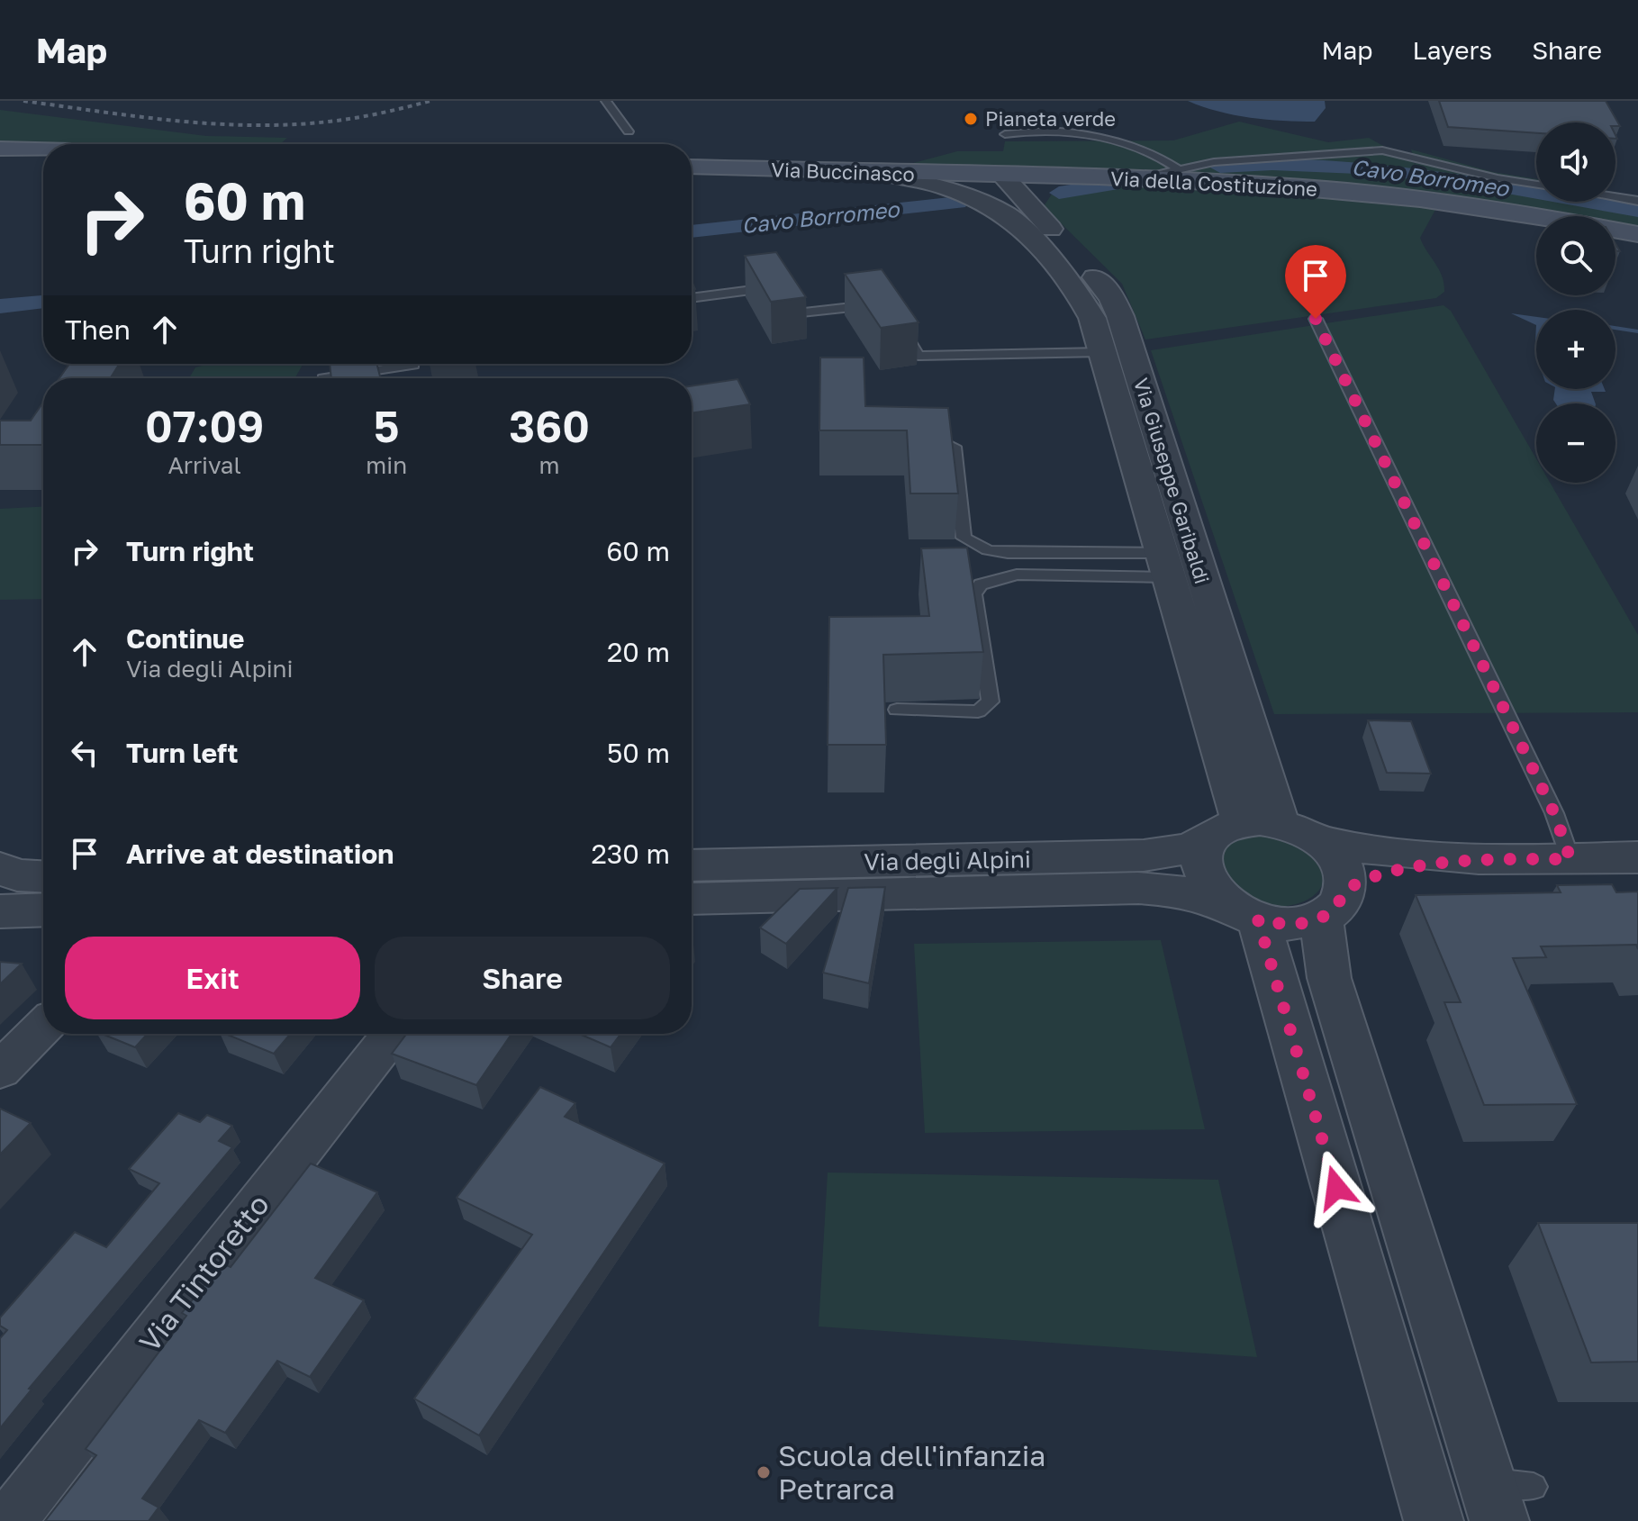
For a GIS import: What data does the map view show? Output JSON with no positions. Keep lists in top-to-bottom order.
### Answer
{
  "streets": {
    "main road": ["Via Buccinasco", "Via della Costituzione"],
    "street": ["Via Giuseppe Garibaldi", "Via degli Alpini", "Via Tintoretto"]
  },
  "crossings": [
    ["Via Buccinasco", "Via della Costituzione"],
    ["Via Buccinasco", "Via Giuseppe Garibaldi"],
    ["Via della Costituzione", "Via Giuseppe Garibaldi"],
    ["Via Giuseppe Garibaldi", "Via degli Alpini"]
  ],
  "water": ["Cavo Borromeo"],
  "places": ["Pianeta verde", "Scuola dell'infanzia Petrarca"],
  "page": {
    "header": "Map",
    "nav": ["Map", "Layers", "Share"],
    "map_buttons": ["+", "−"],
    "turn": ["60 m", "Turn right"],
    "then": "Then",
    "eta": [
      "07:09",
      "Arrival",
      "5",
      "min",
      "360",
      "m"
    ],
    "list": [
      {
        "name": "Turn right",
        "value": "60 m"
      },
      {
        "name": "Continue",
        "note": "Via degli Alpini",
        "value": "20 m"
      },
      {
        "name": "Turn left",
        "value": "50 m"
      },
      {
        "name": "Arrive at destination",
        "value": "230 m"
      }
    ],
    "buttons": ["Exit", "Share"]
  }
}
